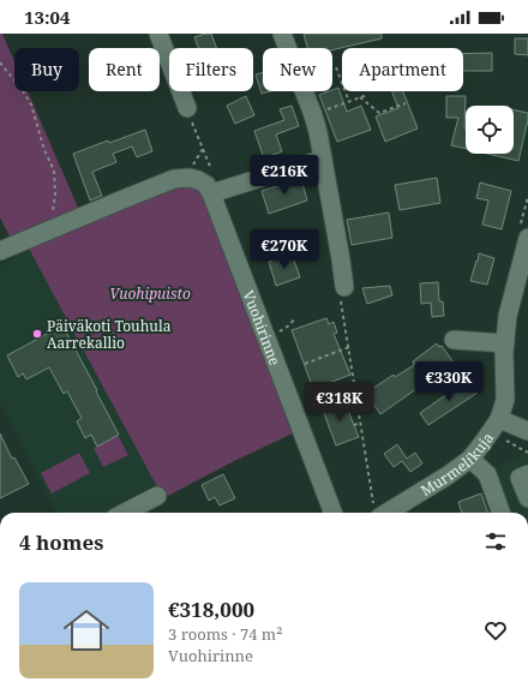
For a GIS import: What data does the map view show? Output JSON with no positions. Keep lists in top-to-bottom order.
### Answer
{
  "streets": {
    "street": ["Vuohirinne", "Murmelikuja"]
  },
  "parks": ["Vuohipuisto"],
  "places": ["Päiväkoti Touhula Aarrekallio"],
  "page": {
    "status": "13:04",
    "chip": [
      "Buy",
      "Rent",
      "Filters",
      "New",
      "Apartment"
    ],
    "price": [
      "€216K",
      "€270K",
      "€330K",
      "€318K"
    ],
    "heading": "4 homes",
    "list": [
      {
        "name": "€318,000",
        "note": "3 rooms · 74 m² · Vuohirinne"
      }
    ]
  }
}
